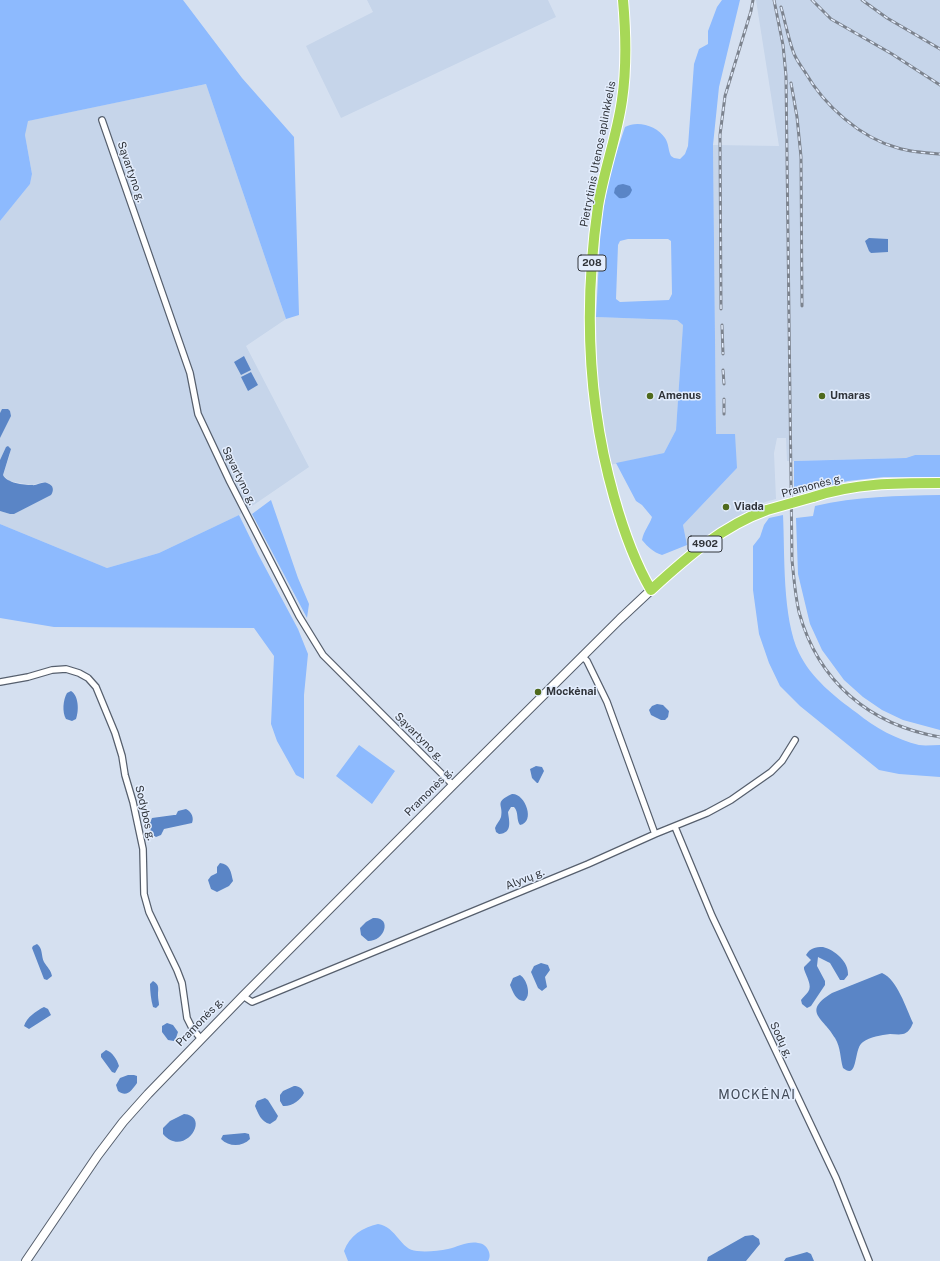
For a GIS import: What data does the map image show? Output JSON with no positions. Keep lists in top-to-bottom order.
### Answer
{
  "streets": {
    "highway": [
      "Pietrytinis Utenos aplinkkelis",
      "208",
      "Pramonės g.",
      "4902"
    ],
    "street": [
      "Sąvartyno g.",
      "Sodybos g.",
      "Alyvų g.",
      "Sodų g."
    ]
  },
  "crossings": [
    ["Pietrytinis Utenos aplinkkelis", "Pramonės g."],
    ["Sąvartyno g.", "Pramonės g."],
    ["Pramonės g.", "Sodybos g."],
    ["Pramonės g.", "Alyvų g."],
    ["Alyvų g.", "Sodų g."]
  ],
  "districts": ["MOCKĖNAI"],
  "places": [
    "Amenus",
    "Umaras",
    "Viada",
    "Mockėnai"
  ]
}
